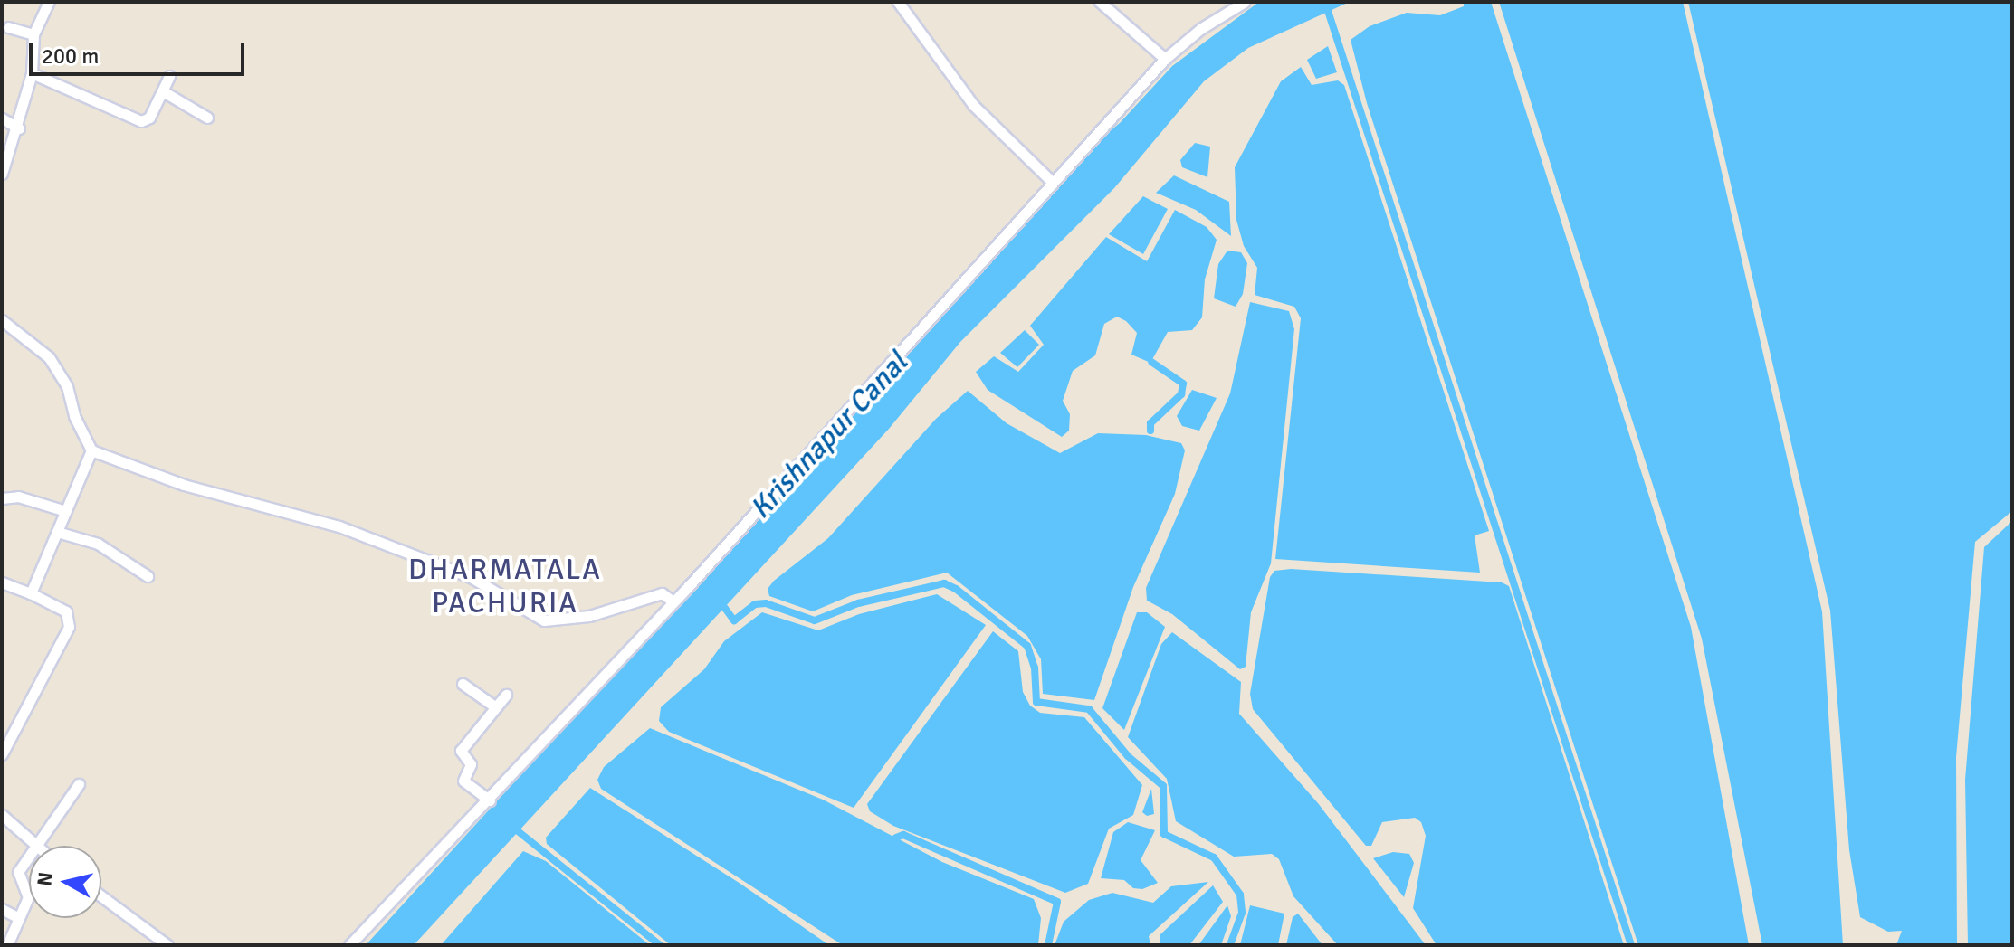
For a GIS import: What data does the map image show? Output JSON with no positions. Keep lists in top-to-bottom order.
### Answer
{
  "districts": ["DHARMATALA PACHURIA"],
  "water": ["Krishnapur Canal"],
  "scale_bar": "200 m",
  "north": "left"
}
